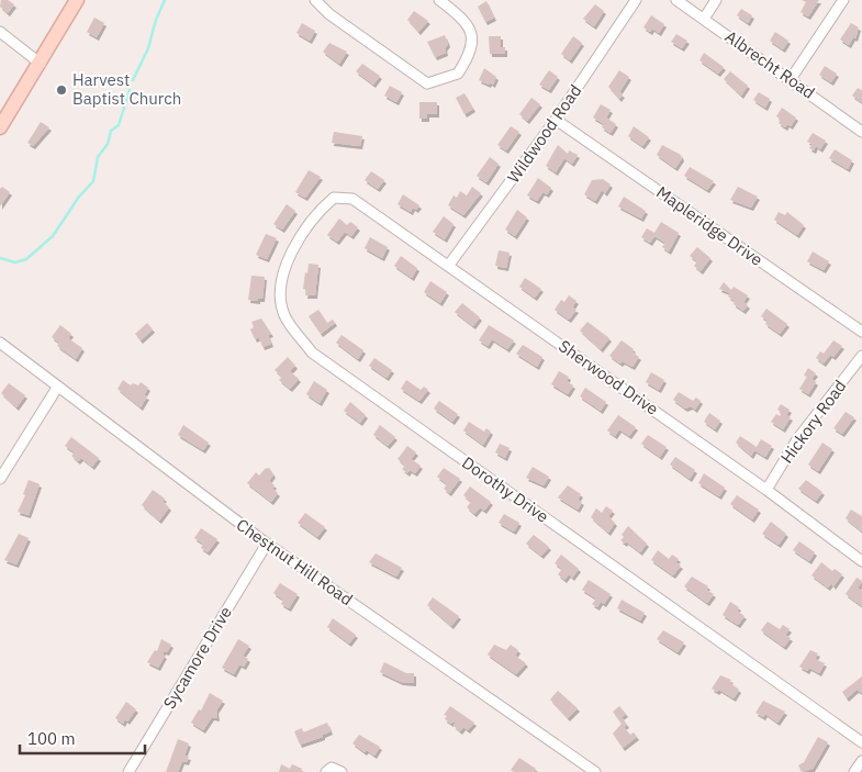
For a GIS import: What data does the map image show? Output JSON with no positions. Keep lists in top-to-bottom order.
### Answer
{
  "streets": {
    "street": [
      "Albrecht Road",
      "Wildwood Road",
      "Mapleridge Drive",
      "Sherwood Drive",
      "Hickory Road",
      "Dorothy Drive",
      "Chestnut Hill Road",
      "Sycamore Drive"
    ]
  },
  "crossings": [
    ["Wildwood Road", "Mapleridge Drive"],
    ["Wildwood Road", "Sherwood Drive"],
    ["Sherwood Drive", "Hickory Road"],
    ["Sherwood Drive", "Dorothy Drive"],
    ["Chestnut Hill Road", "Sycamore Drive"]
  ],
  "places": ["Harvest Baptist Church"],
  "scale_bar": "100 m"
}
